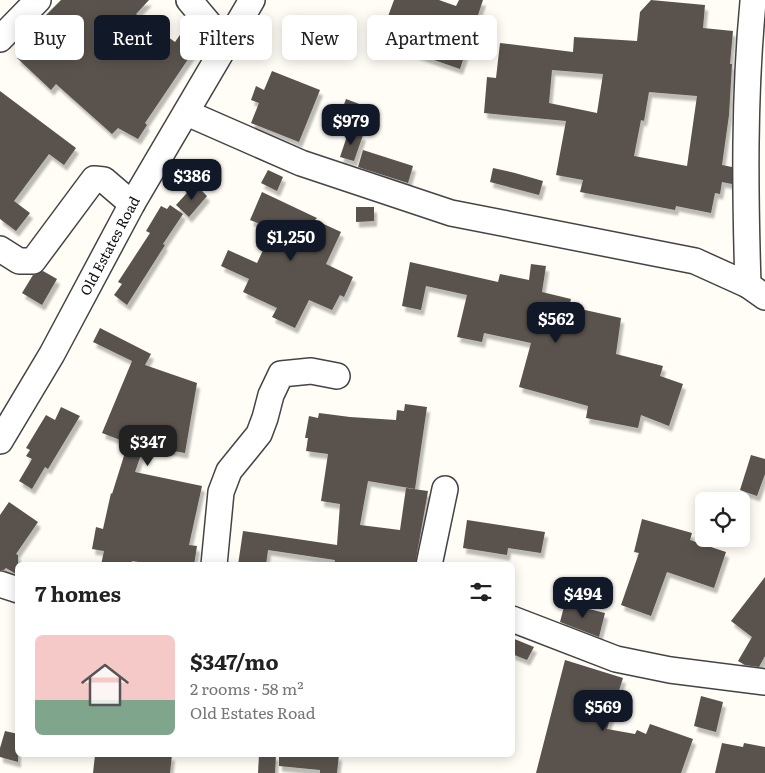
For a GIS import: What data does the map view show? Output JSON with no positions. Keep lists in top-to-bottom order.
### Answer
{
  "streets": {
    "street": ["Old Estates Road"]
  },
  "page": {
    "chip": [
      "Buy",
      "Rent",
      "Filters",
      "New",
      "Apartment"
    ],
    "price": [
      "$979",
      "$386",
      "$1,250",
      "$562",
      "$347",
      "$494",
      "$569"
    ],
    "heading": "7 homes",
    "list": [
      {
        "name": "$347/mo",
        "note": "2 rooms · 58 m² · Old Estates Road"
      }
    ]
  }
}
